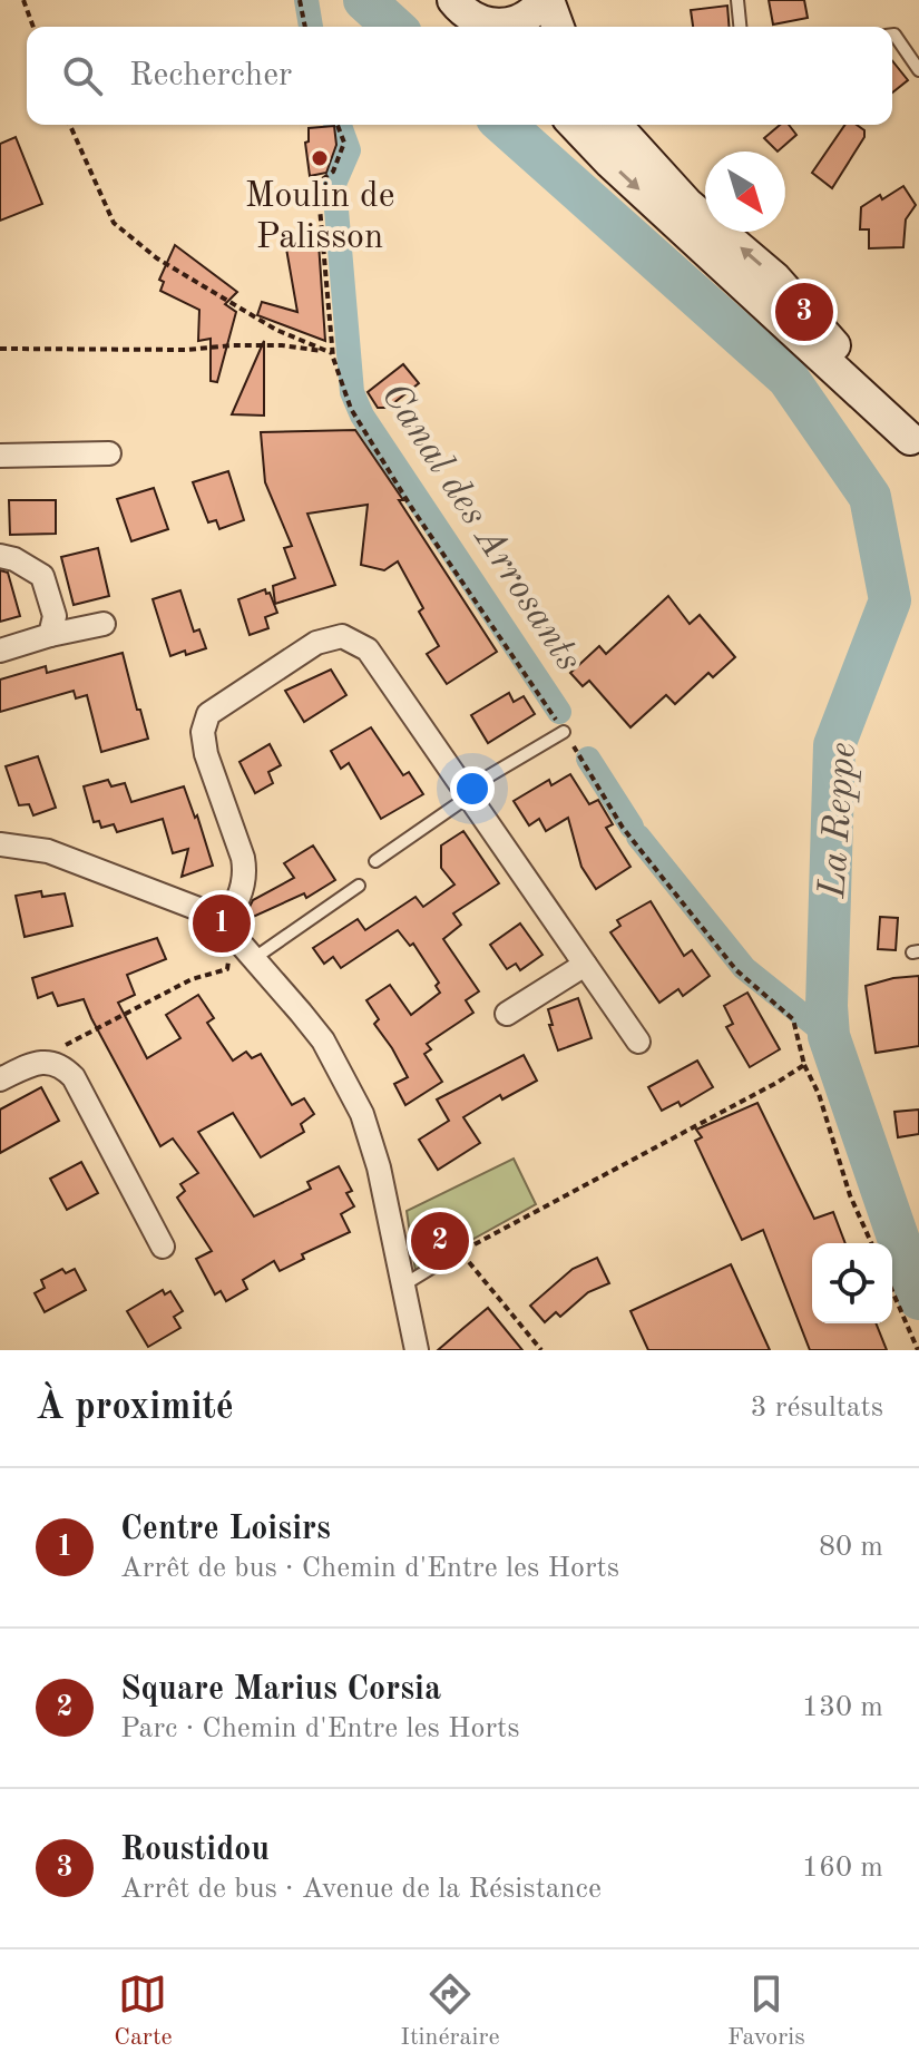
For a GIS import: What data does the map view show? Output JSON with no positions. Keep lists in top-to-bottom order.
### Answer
{
  "water": ["Canal des Arrosants", "La Reppe"],
  "places": ["Moulin de Palisson"],
  "north": "bottom right",
  "page": {
    "search": "Rechercher",
    "pins": ["3", "1", "2"],
    "heading": ["À proximité", "3 résultats"],
    "list": [
      {
        "mark": "1",
        "name": "Centre Loisirs",
        "note": "Arrêt de bus · Chemin d'Entre les Horts",
        "value": "80 m"
      },
      {
        "mark": "2",
        "name": "Square Marius Corsia",
        "note": "Parc · Chemin d'Entre les Horts",
        "value": "130 m"
      },
      {
        "mark": "3",
        "name": "Roustidou",
        "note": "Arrêt de bus · Avenue de la Résistance",
        "value": "160 m"
      }
    ],
    "nav": ["Carte", "Itinéraire", "Favoris"]
  }
}
